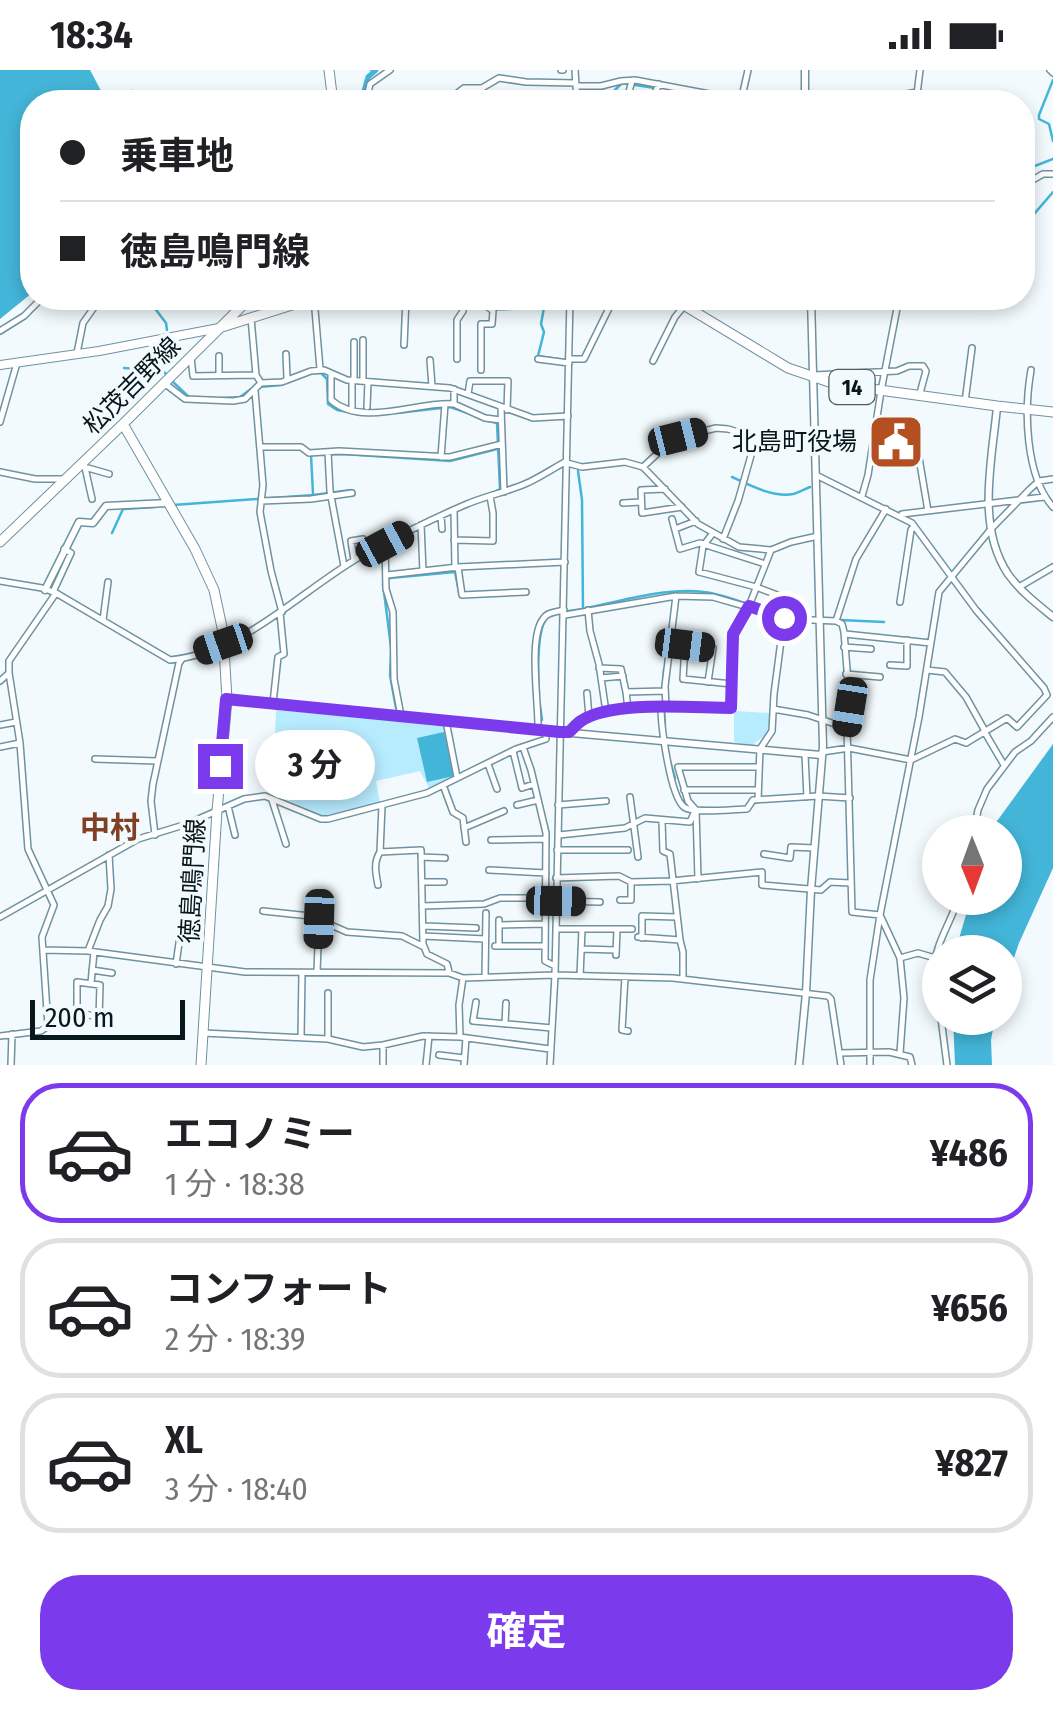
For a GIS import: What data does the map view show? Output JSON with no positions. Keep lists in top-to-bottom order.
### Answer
{
  "streets": {
    "main road": ["松茂吉野線", "14", "徳島鳴門線"]
  },
  "crossings": [
    ["松茂吉野線", "徳島鳴門線"]
  ],
  "districts": ["中村"],
  "places": {
    "public building": ["北島町役場"]
  },
  "scale_bar": "200 m",
  "north": "bottom",
  "page": {
    "status": "18:34",
    "banner": ["乗車地", "徳島鳴門線"],
    "bubble": "3 分",
    "scale": "200 m",
    "list": [
      {
        "name": "エコノミー",
        "note": "1 分 · 18:38",
        "value": "¥486"
      },
      {
        "name": "コンフォート",
        "note": "2 分 · 18:39",
        "value": "¥656"
      },
      {
        "name": "XL",
        "note": "3 分 · 18:40",
        "value": "¥827"
      }
    ],
    "buttons": "確定"
  }
}
